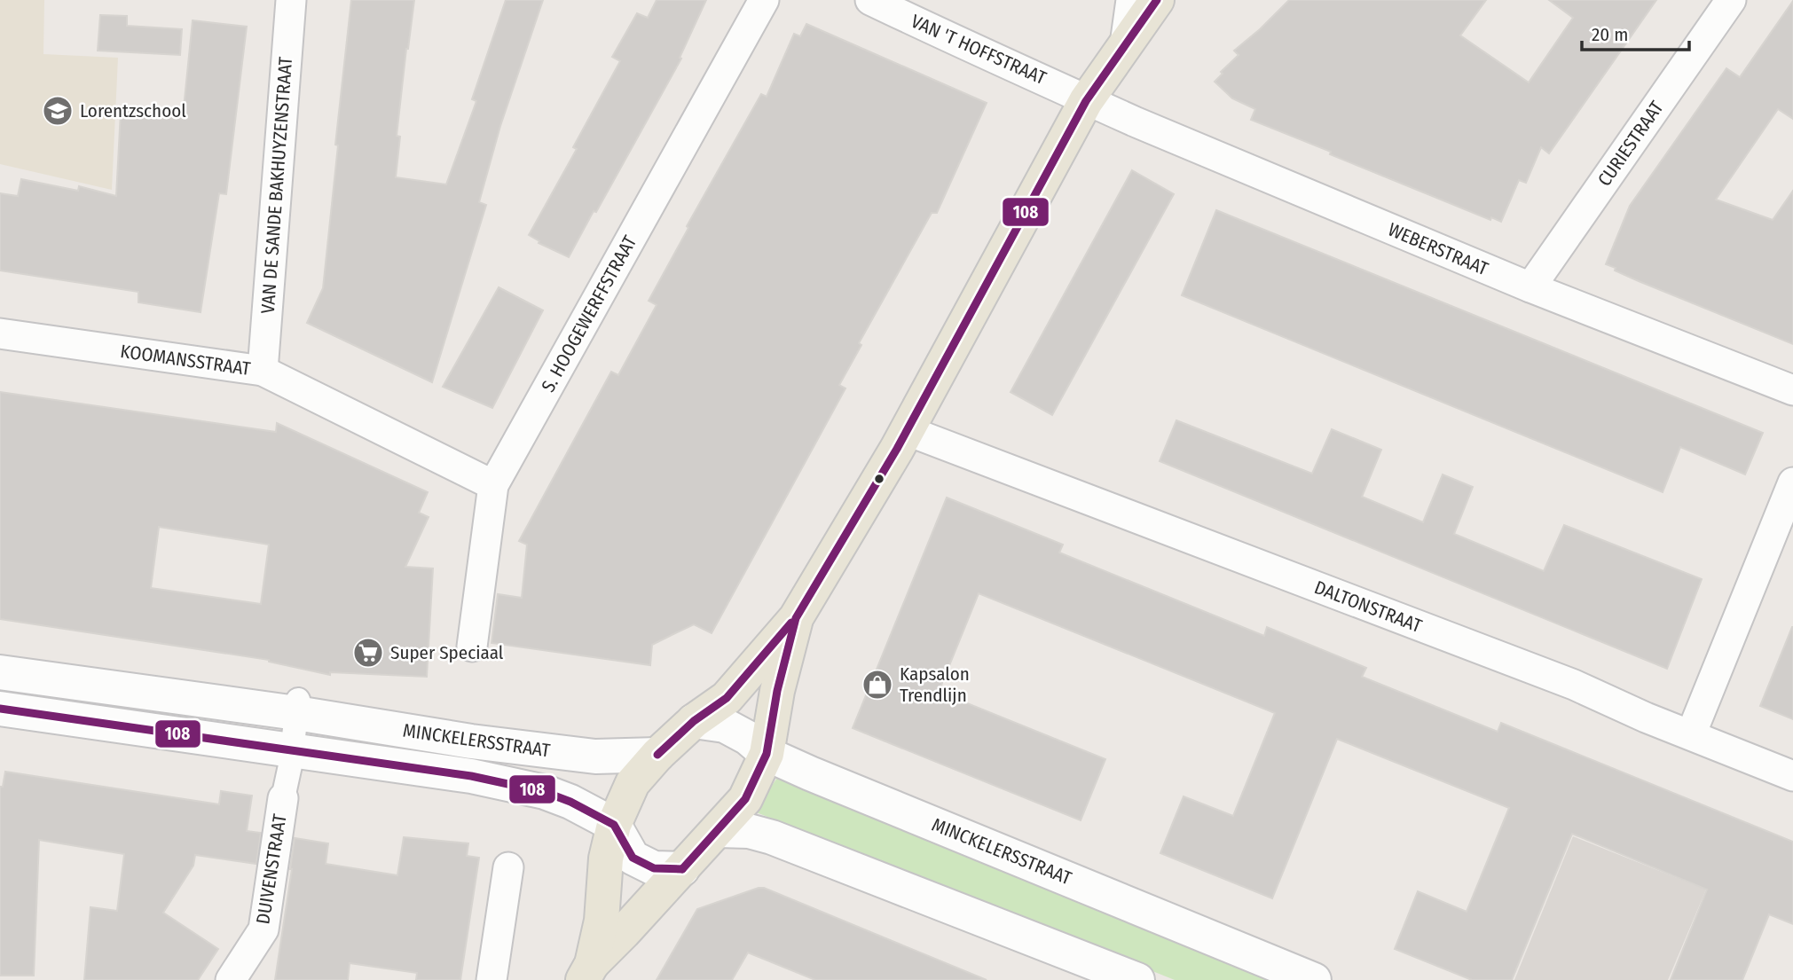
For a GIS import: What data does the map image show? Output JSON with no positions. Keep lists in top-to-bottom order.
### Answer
{
  "streets": {
    "main road": ["MINCKELERSSTRAAT"],
    "street": [
      "VAN 'T HOFFSTRAAT",
      "CURIESTRAAT",
      "VAN DE SANDE BAKHUYZENSTRAAT",
      "WEBERSTRAAT",
      "S. HOOGEWERFFSTRAAT",
      "KOOMANSSTRAAT",
      "DALTONSTRAAT",
      "DUIVENSTRAAT"
    ]
  },
  "crossings": [
    ["VAN 'T HOFFSTRAAT", "WEBERSTRAAT"],
    ["CURIESTRAAT", "WEBERSTRAAT"],
    ["VAN DE SANDE BAKHUYZENSTRAAT", "KOOMANSSTRAAT"],
    ["S. HOOGEWERFFSTRAAT", "KOOMANSSTRAAT"],
    ["MINCKELERSSTRAAT", "DUIVENSTRAAT"]
  ],
  "places": {
    "school or university": ["Lorentzschool"],
    "supermarket": ["Super Speciaal"],
    "shop": ["Kapsalon Trendlijn"]
  },
  "lines": ["transit line 108"],
  "scale_bar": "20 m"
}
